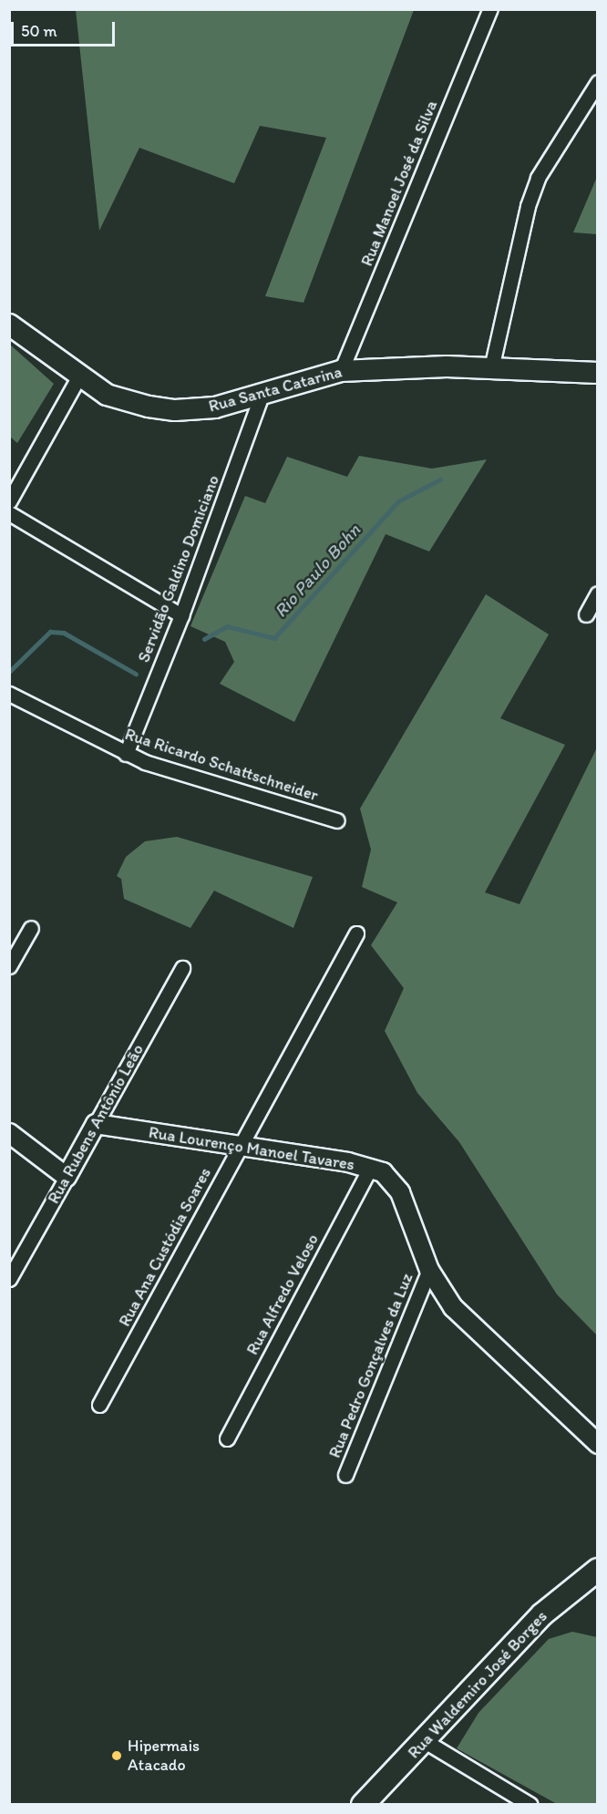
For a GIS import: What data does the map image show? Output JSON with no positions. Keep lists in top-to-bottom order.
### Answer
{
  "streets": {
    "main road": ["Rua Santa Catarina", "Rua Waldemiro José Borges"],
    "street": [
      "Rua Manoel José da Silva",
      "Servidão Galdino Domiciano",
      "Rua Ricardo Schattschneider",
      "Rua Rubens Antônio Leão",
      "Rua Lourenço Manoel Tavares",
      "Rua Ana Custódia Soares",
      "Rua Alfredo Veloso",
      "Rua Pedro Gonçalves da Luz"
    ]
  },
  "crossings": [
    ["Rua Manoel José da Silva", "Rua Santa Catarina"],
    ["Rua Santa Catarina", "Servidão Galdino Domiciano"],
    ["Servidão Galdino Domiciano", "Rua Ricardo Schattschneider"],
    ["Rua Rubens Antônio Leão", "Rua Lourenço Manoel Tavares"],
    ["Rua Lourenço Manoel Tavares", "Rua Ana Custódia Soares"],
    ["Rua Lourenço Manoel Tavares", "Rua Alfredo Veloso"],
    ["Rua Lourenço Manoel Tavares", "Rua Pedro Gonçalves da Luz"]
  ],
  "water": ["Rio Paulo Bohn"],
  "places": ["Hipermais Atacado"],
  "scale_bar": "50 m"
}
